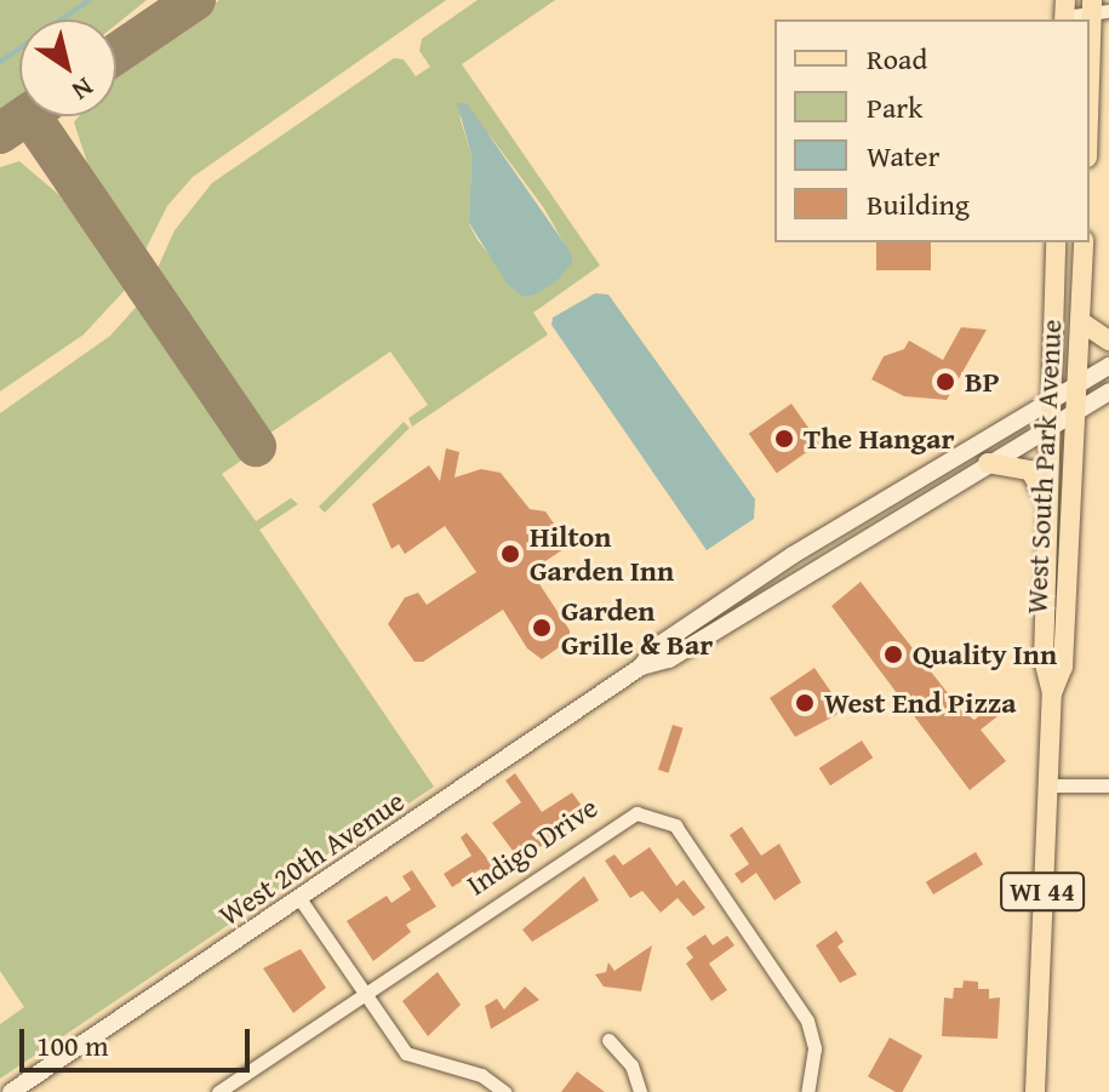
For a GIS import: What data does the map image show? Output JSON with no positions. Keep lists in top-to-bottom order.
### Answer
{
  "streets": {
    "main road": ["West South Park Avenue", "West 20th Avenue", "WI 44"],
    "street": ["Indigo Drive"]
  },
  "crossings": [
    ["West South Park Avenue", "West 20th Avenue"]
  ],
  "places": [
    "BP",
    "The Hangar",
    "Hilton Garden Inn",
    "Garden Grille & Bar",
    "Quality Inn",
    "West End Pizza"
  ],
  "legend": [
    "Road",
    "Park",
    "Water",
    "Building"
  ],
  "scale_bar": "100 m",
  "north": "bottom right"
}
